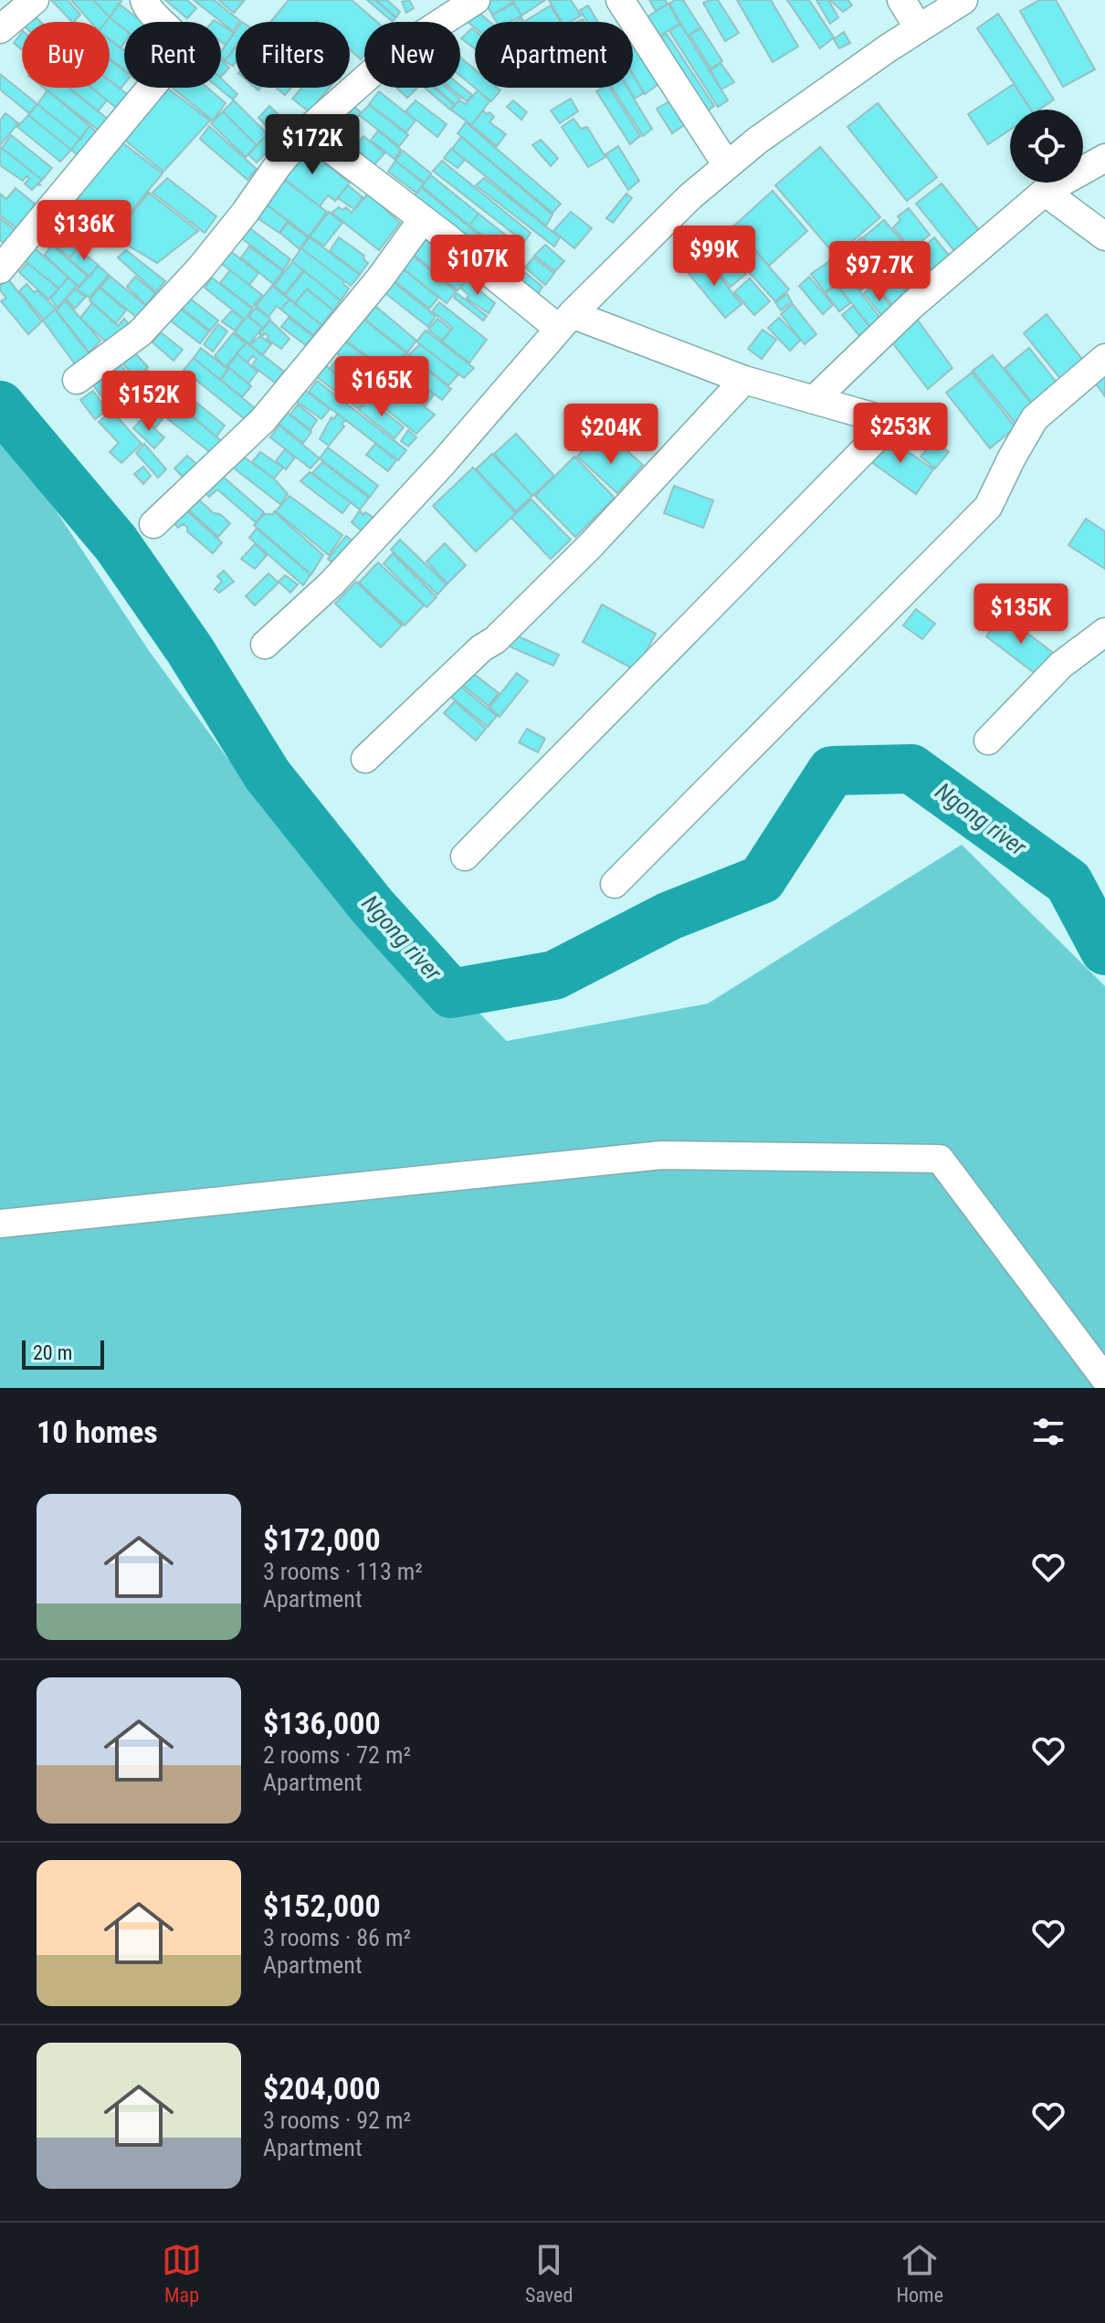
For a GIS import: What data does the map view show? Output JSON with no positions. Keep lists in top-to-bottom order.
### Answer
{
  "water": ["Ngong river"],
  "scale_bar": "20 m",
  "page": {
    "chip": [
      "Buy",
      "Rent",
      "Filters",
      "New",
      "Apartment"
    ],
    "price": [
      "$172K",
      "$136K",
      "$99K",
      "$107K",
      "$97.7K",
      "$165K",
      "$152K",
      "$253K",
      "$204K",
      "$135K"
    ],
    "scale": "20 m",
    "heading": "10 homes",
    "list": [
      {
        "name": "$172,000",
        "note": "3 rooms · 113 m² · Apartment"
      },
      {
        "name": "$136,000",
        "note": "2 rooms · 72 m² · Apartment"
      },
      {
        "name": "$152,000",
        "note": "3 rooms · 86 m² · Apartment"
      },
      {
        "name": "$204,000",
        "note": "3 rooms · 92 m² · Apartment"
      }
    ],
    "tabs": ["Map", "Saved", "Home"]
  }
}
